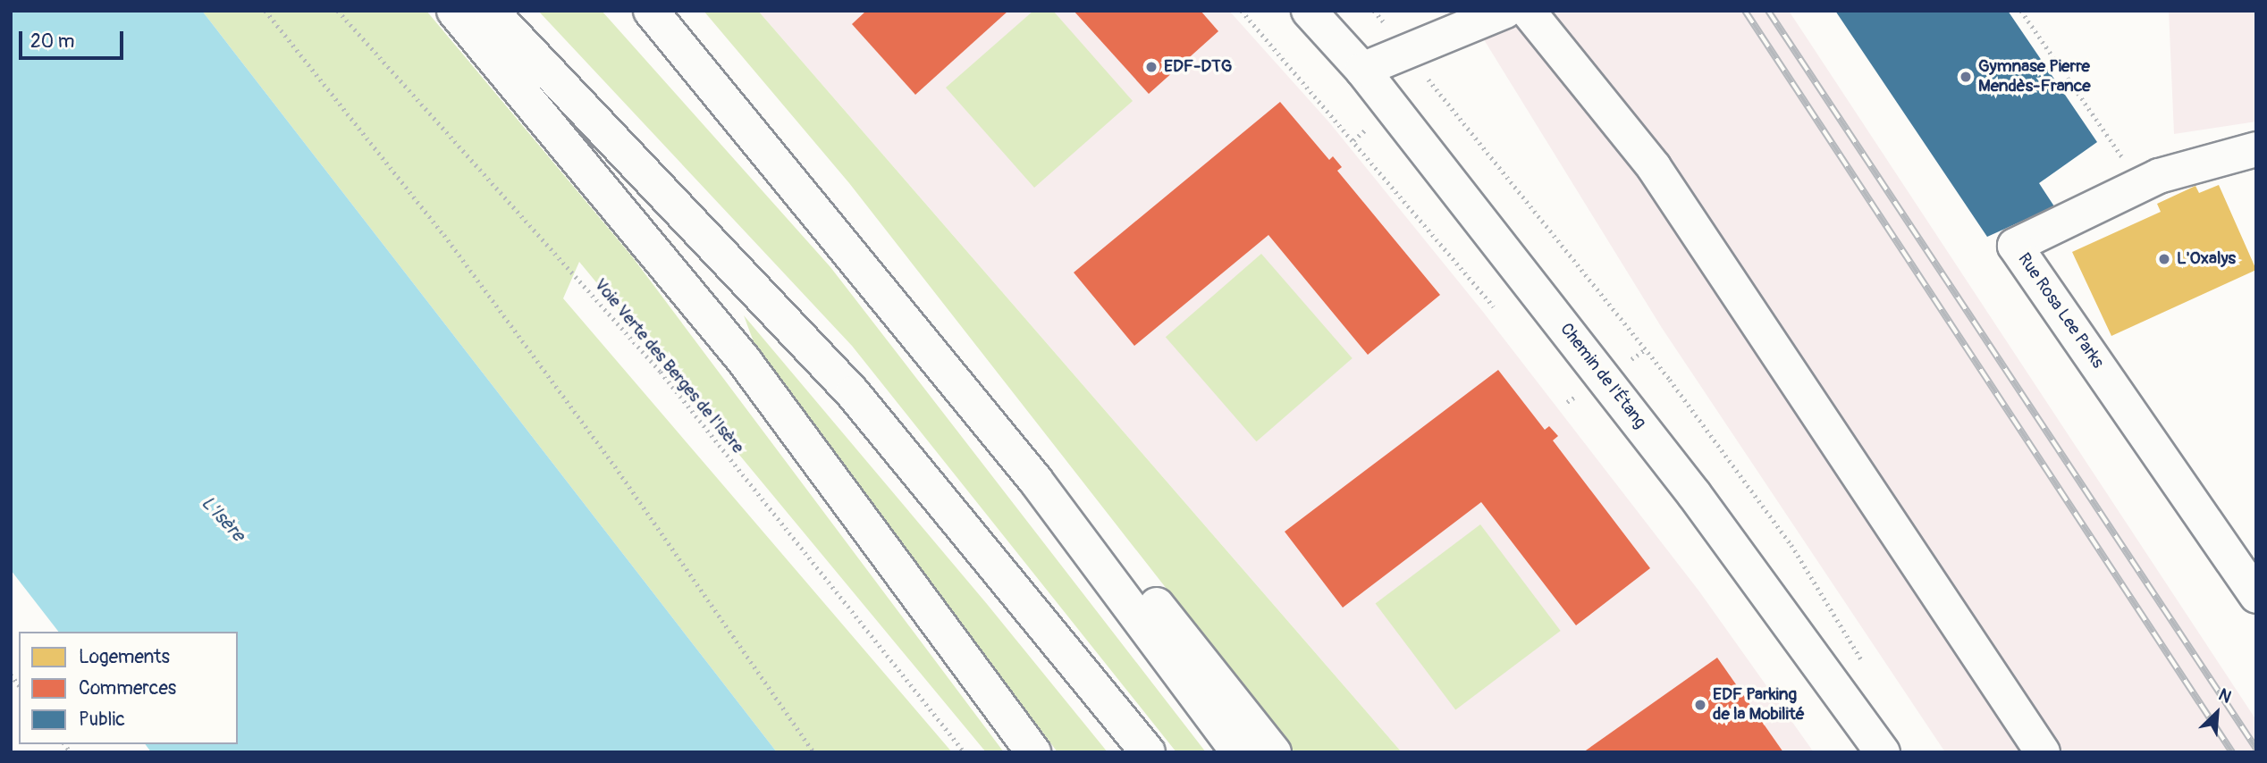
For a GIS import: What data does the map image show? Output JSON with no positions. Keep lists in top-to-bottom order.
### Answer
{
  "streets": {
    "main road": ["Rue Rosa Lee Parks", "Chemin de l'Étang"],
    "path": ["Voie Verte des Berges de l'Isère"]
  },
  "water": ["L'Isère"],
  "places": [
    "EDF-DTG",
    "Gymnase Pierre Mendès-France",
    "L'Oxalys",
    "EDF Parking de la Mobilité"
  ],
  "legend": ["Logements", "Commerces", "Public"],
  "scale_bar": "20 m",
  "north": "top right"
}
